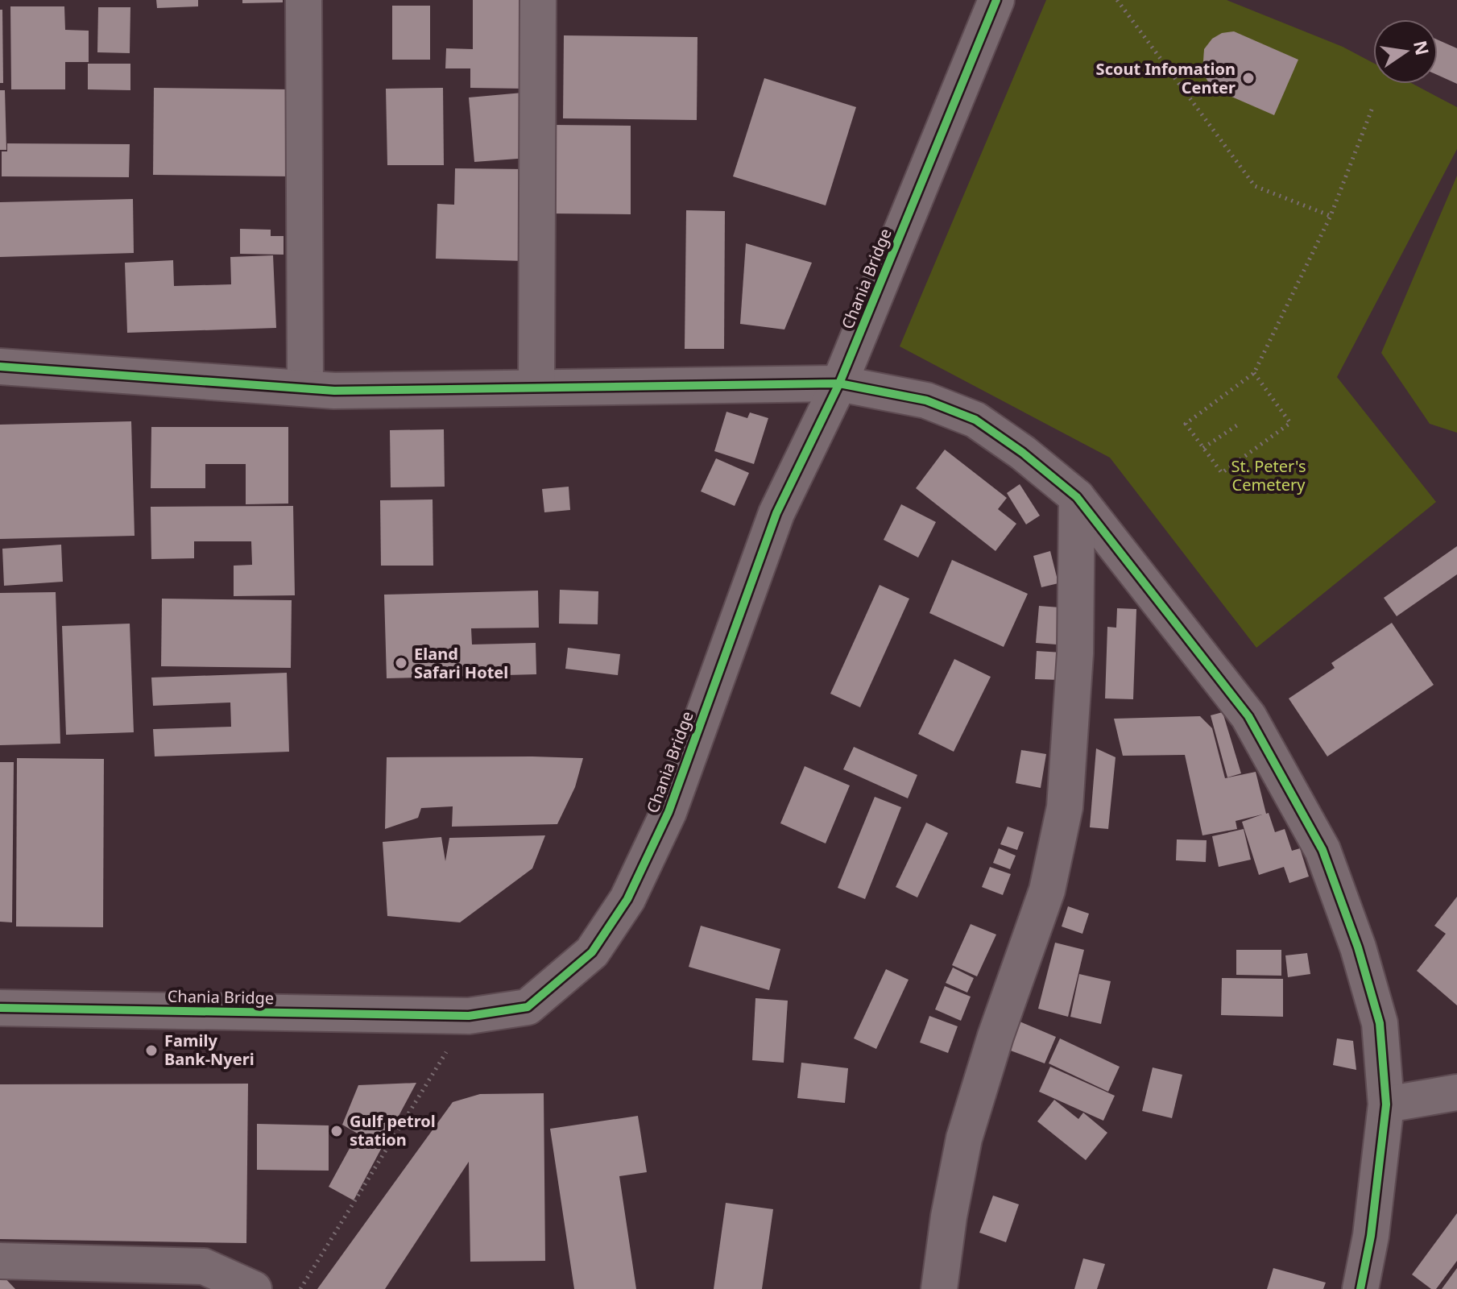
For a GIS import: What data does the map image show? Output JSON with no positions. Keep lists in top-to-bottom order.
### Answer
{
  "streets": {
    "street": ["Chania Bridge"]
  },
  "parks": ["St. Peter's Cemetery"],
  "places": [
    "Scout Infomation Center",
    "Eland Safari Hotel",
    "Family Bank-Nyeri",
    "Gulf petrol station"
  ],
  "north": "right"
}
